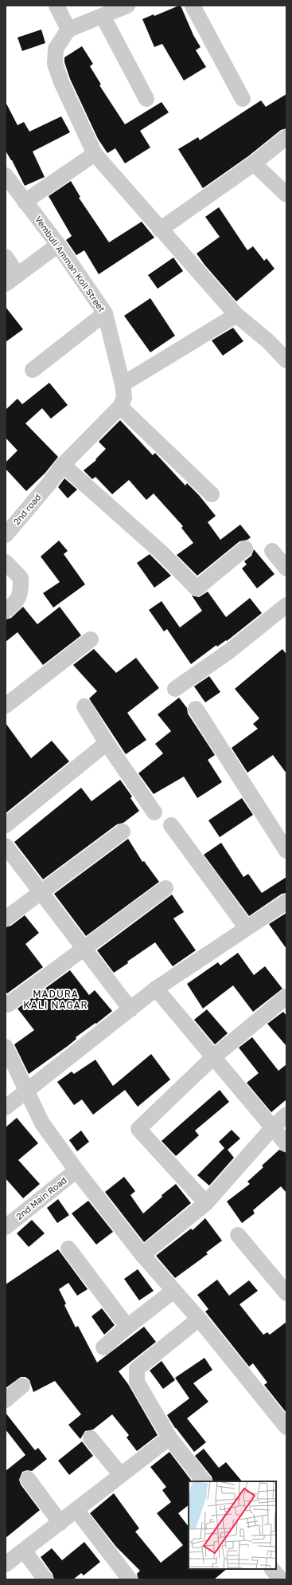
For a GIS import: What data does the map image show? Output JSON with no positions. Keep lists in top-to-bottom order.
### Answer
{
  "streets": {
    "street": ["Vembuli Amman Koil Street", "2nd road", "2nd Main Road"]
  },
  "crossings": [
    ["Vembuli Amman Koil Street", "2nd road"]
  ],
  "districts": ["MADURA KALI NAGAR"]
}
